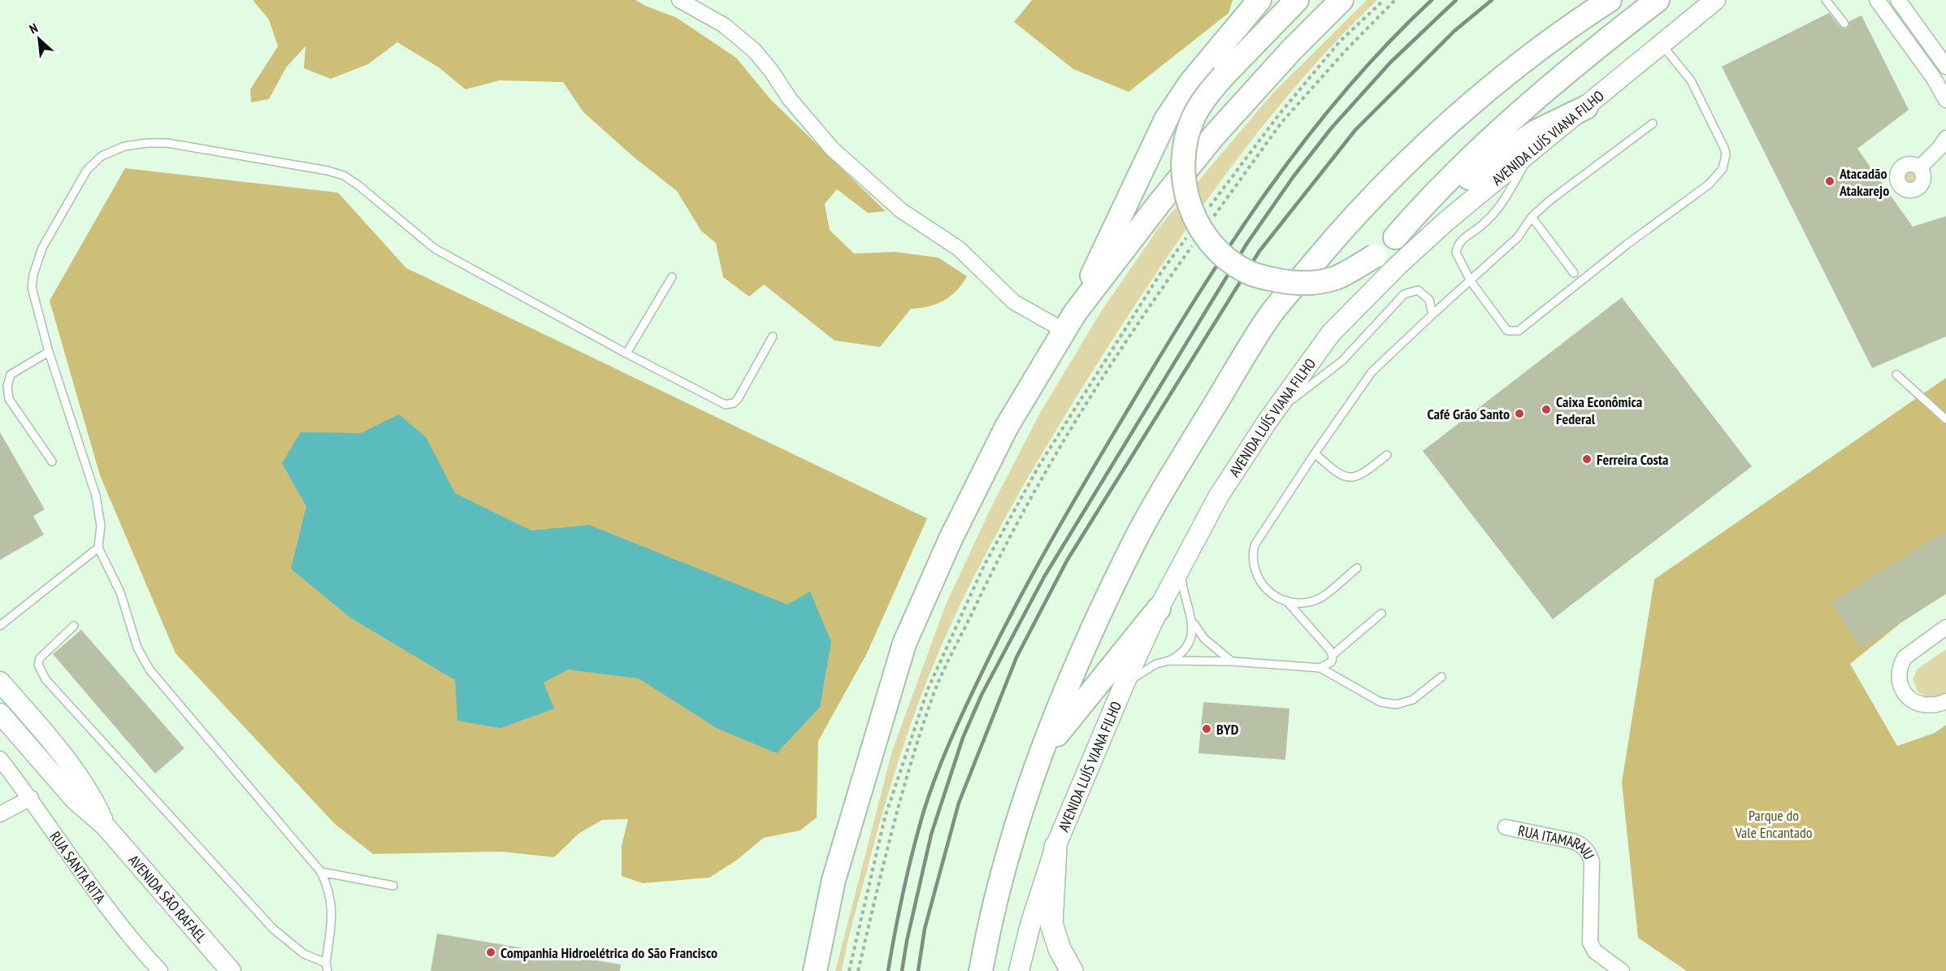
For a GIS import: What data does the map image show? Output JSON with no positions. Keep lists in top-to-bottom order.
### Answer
{
  "streets": {
    "main road": ["AVENIDA LUÍS VIANA FILHO", "AVENIDA SÃO RAFAEL"],
    "street": ["RUA ITAMARAJU", "RUA SANTA RITA"]
  },
  "parks": ["Parque do Vale Encantado"],
  "places": [
    "Atacadão Atakarejo",
    "Caixa Econômica Federal",
    "Café Grão Santo",
    "Ferreira Costa",
    "BYD",
    "Companhia Hidroelétrica do São Francisco"
  ],
  "north": "top left"
}
